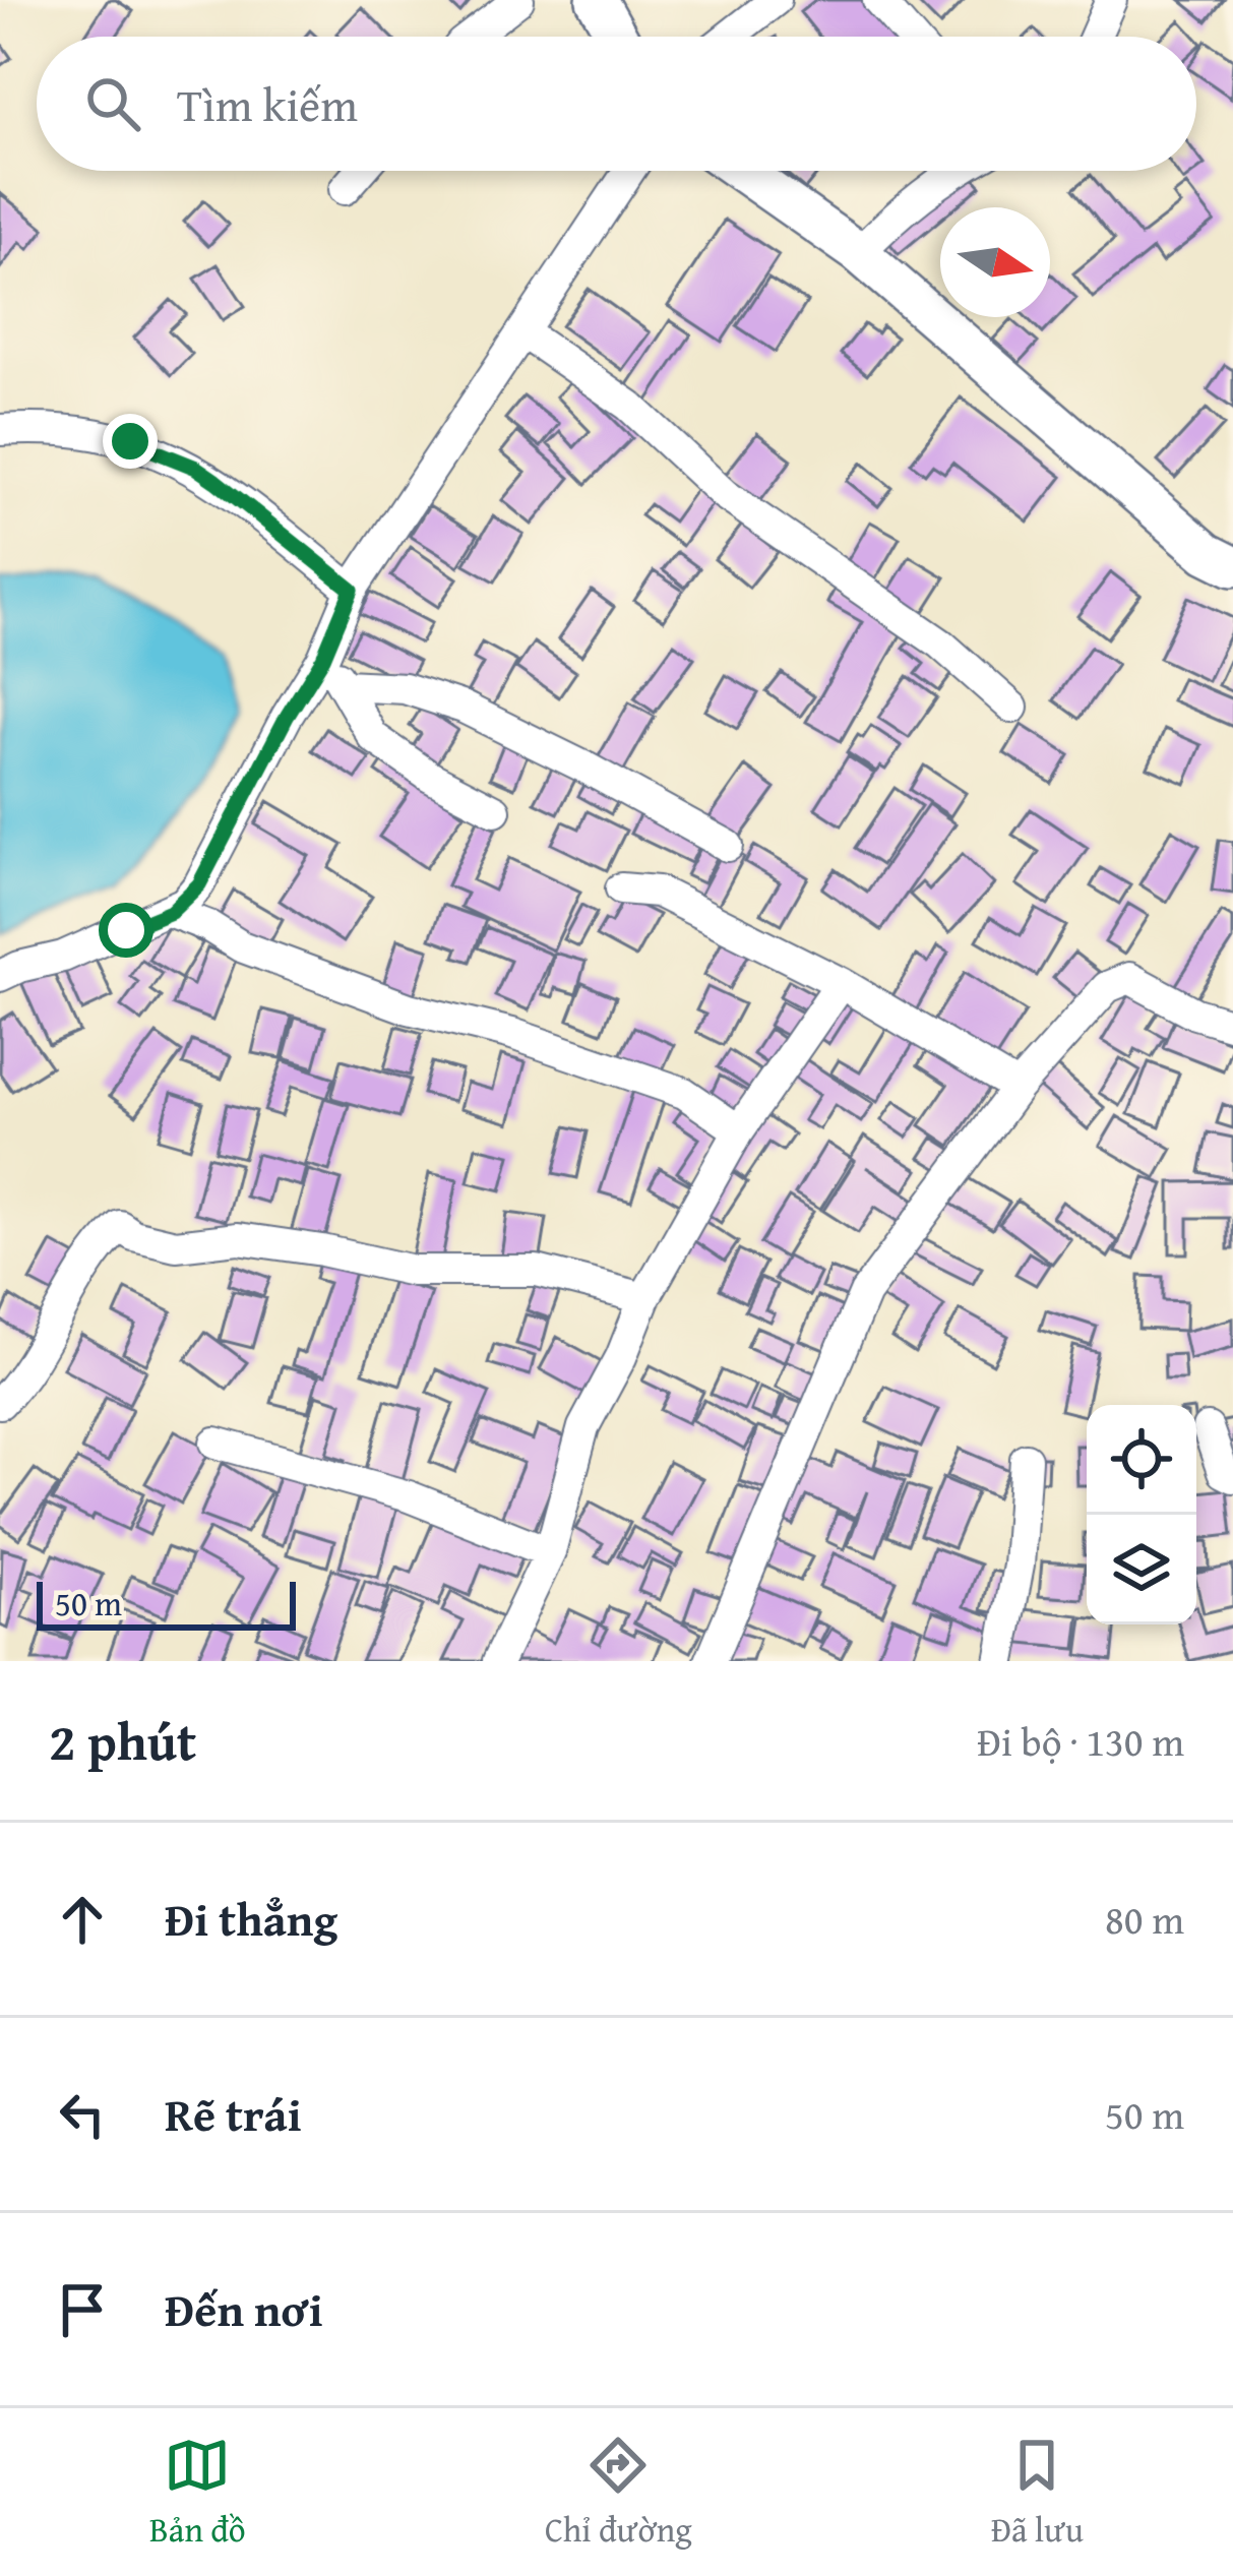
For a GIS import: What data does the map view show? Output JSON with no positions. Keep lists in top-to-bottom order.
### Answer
{
  "scale_bar": "50 m",
  "north": "right",
  "page": {
    "search": "Tìm kiếm",
    "scale": "50 m",
    "heading": ["2 phút", "Đi bộ · 130 m"],
    "list": [
      ["Đi thẳng", "80 m"],
      ["Rẽ trái", "50 m"],
      "Đến nơi"
    ],
    "nav": ["Bản đồ", "Chỉ đường", "Đã lưu"]
  }
}
